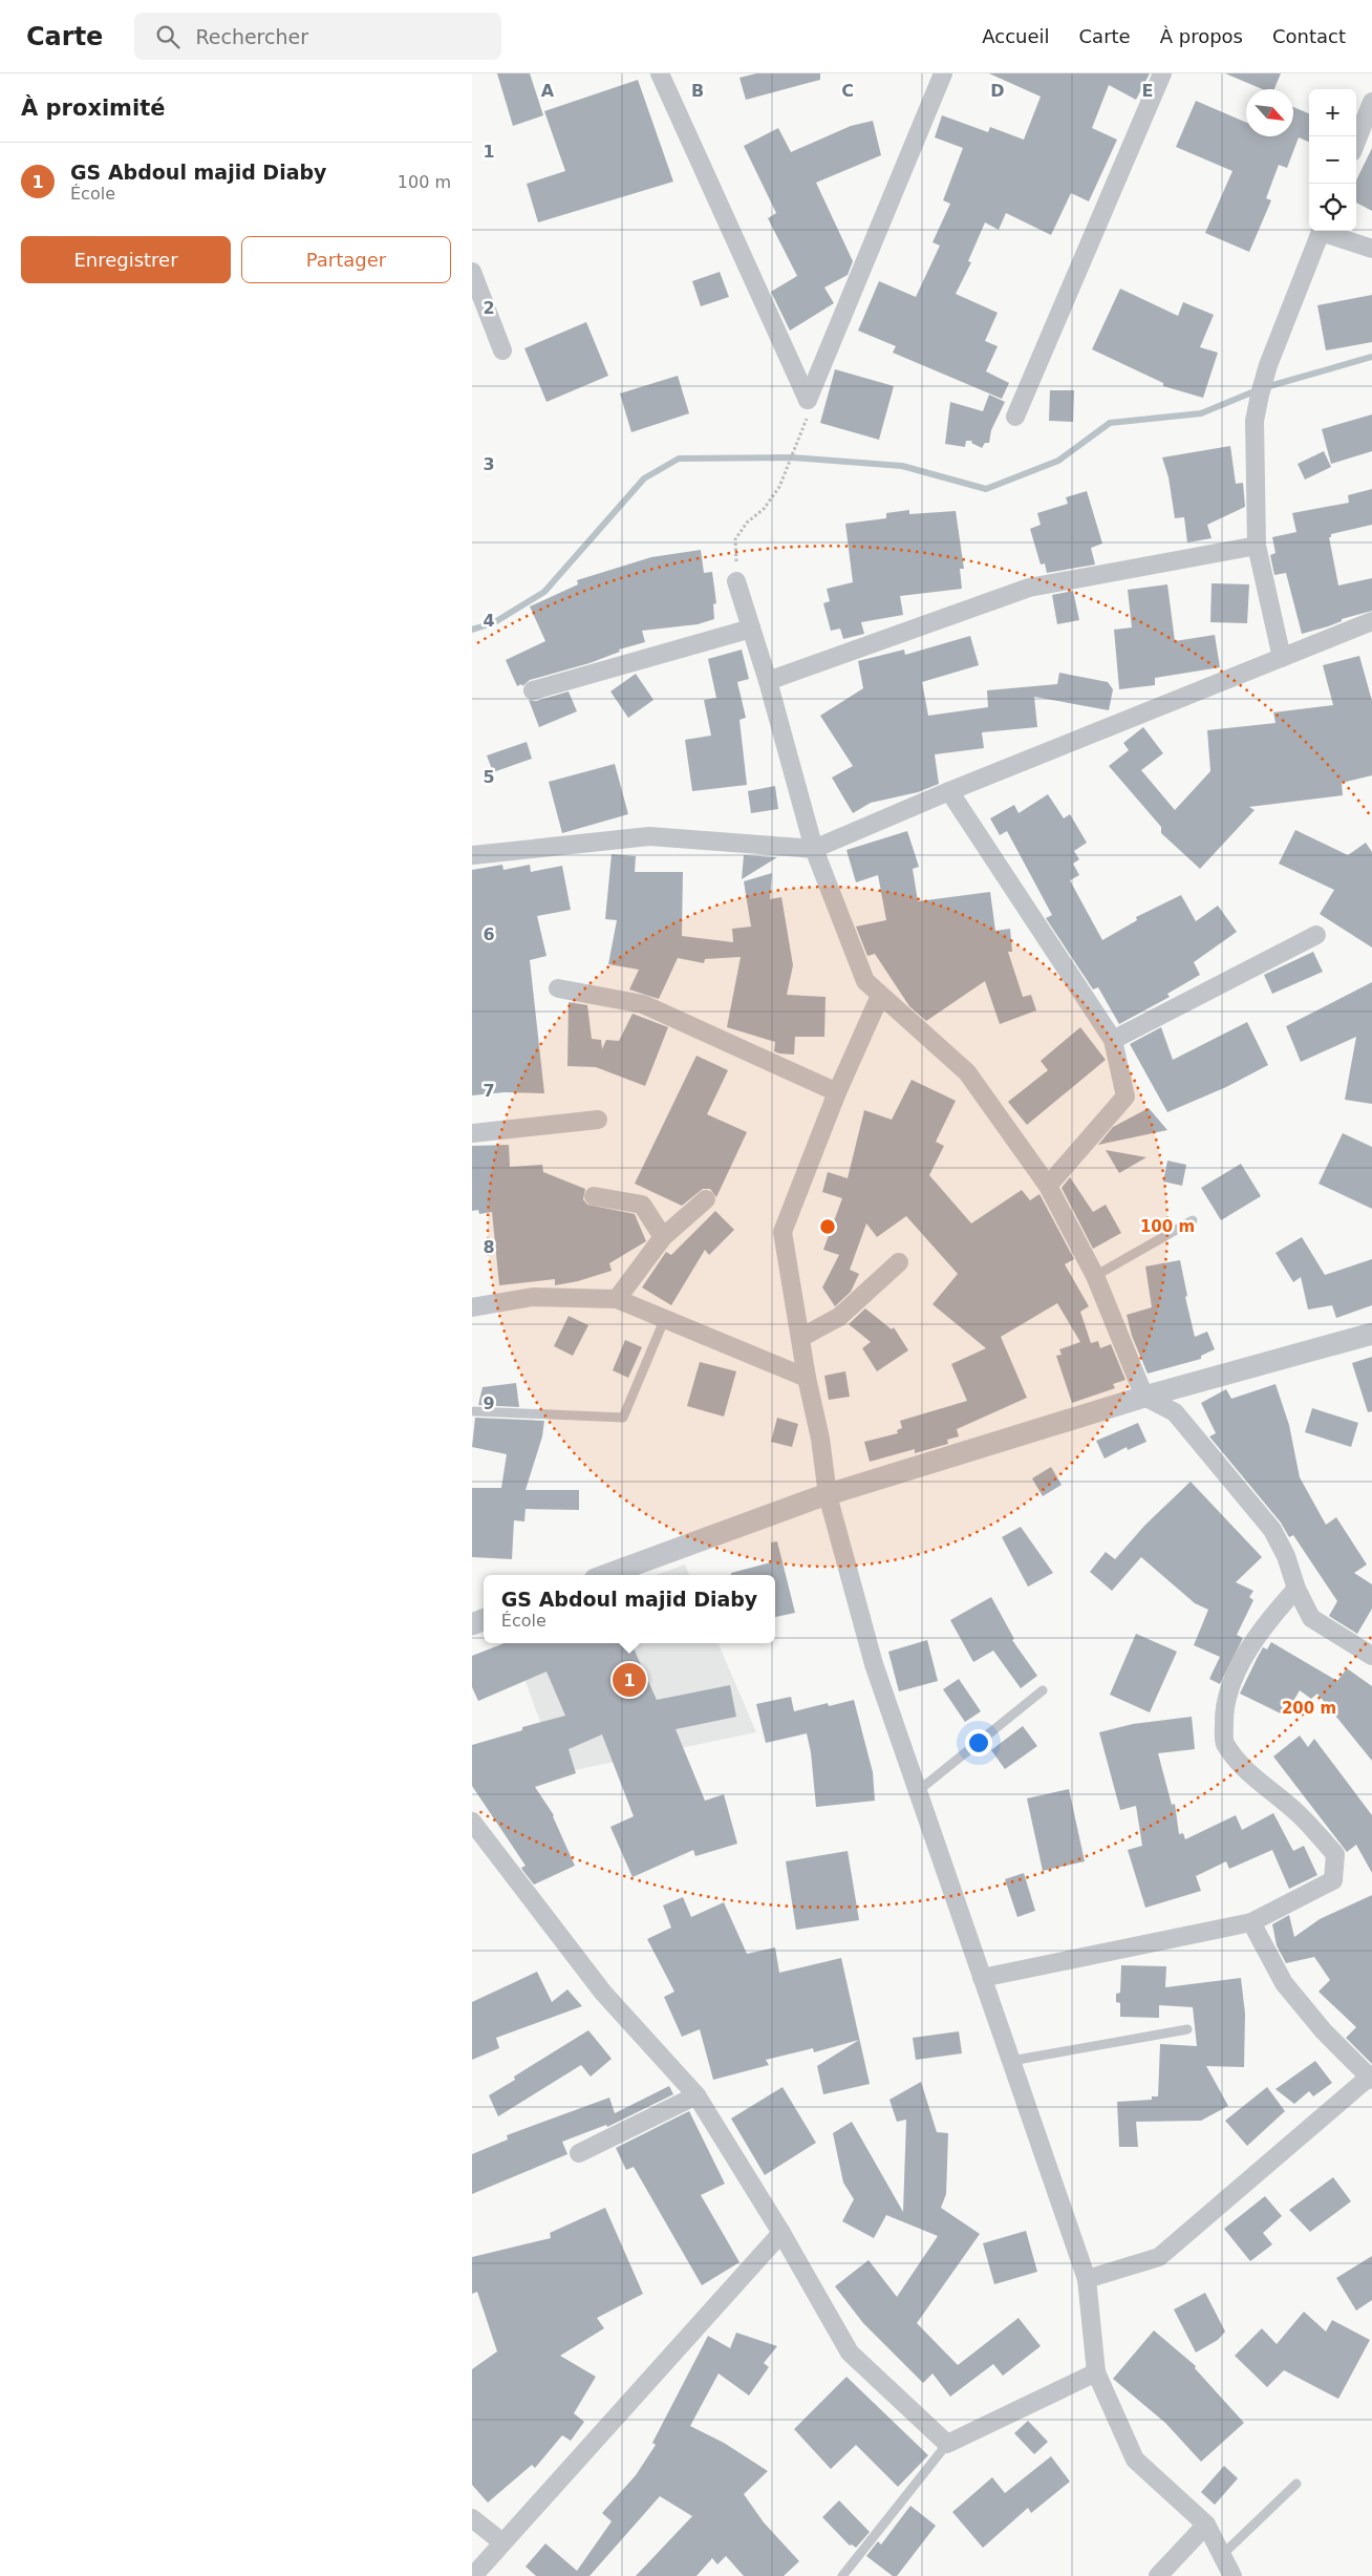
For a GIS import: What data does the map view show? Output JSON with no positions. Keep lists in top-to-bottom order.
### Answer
{
  "north": "bottom right",
  "page": {
    "header": "Carte",
    "search": "Rechercher",
    "nav": [
      "Accueil",
      "Carte",
      "À propos",
      "Contact"
    ],
    "heading": "À proximité",
    "map_buttons": ["+", "−"],
    "list": [
      {
        "mark": "1",
        "name": "GS Abdoul majid Diaby",
        "note": "École",
        "value": "100 m"
      }
    ],
    "buttons": ["Enregistrer", "Partager"],
    "popup": ["GS Abdoul majid Diaby", "École"],
    "pins": "1"
  },
  "grid": {
    "columns": [
      "A",
      "B",
      "C",
      "D",
      "E"
    ],
    "rows": [
      "1",
      "2",
      "3",
      "4",
      "5",
      "6",
      "7",
      "8",
      "9"
    ]
  },
  "rings": ["100 m", "200 m"]
}
